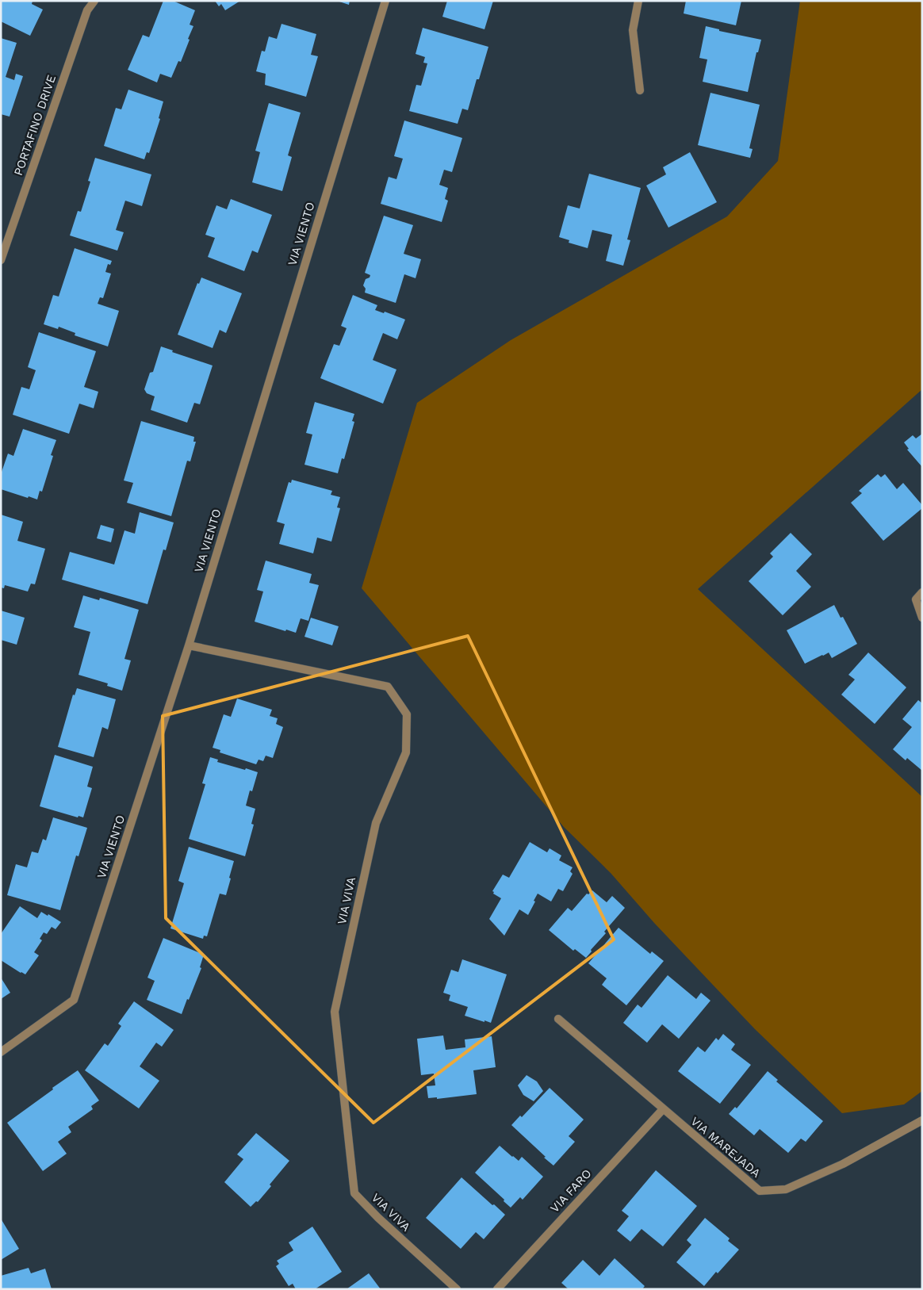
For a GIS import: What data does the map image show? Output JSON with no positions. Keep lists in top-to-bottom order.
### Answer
{
  "streets": {
    "street": [
      "PORTAFINO DRIVE",
      "VIA VIENTO",
      "VIA VIVA",
      "VIA MAREJADA",
      "VIA FARO"
    ]
  },
  "crossings": [
    ["VIA VIENTO", "VIA VIVA"],
    ["VIA MAREJADA", "VIA FARO"]
  ]
}
